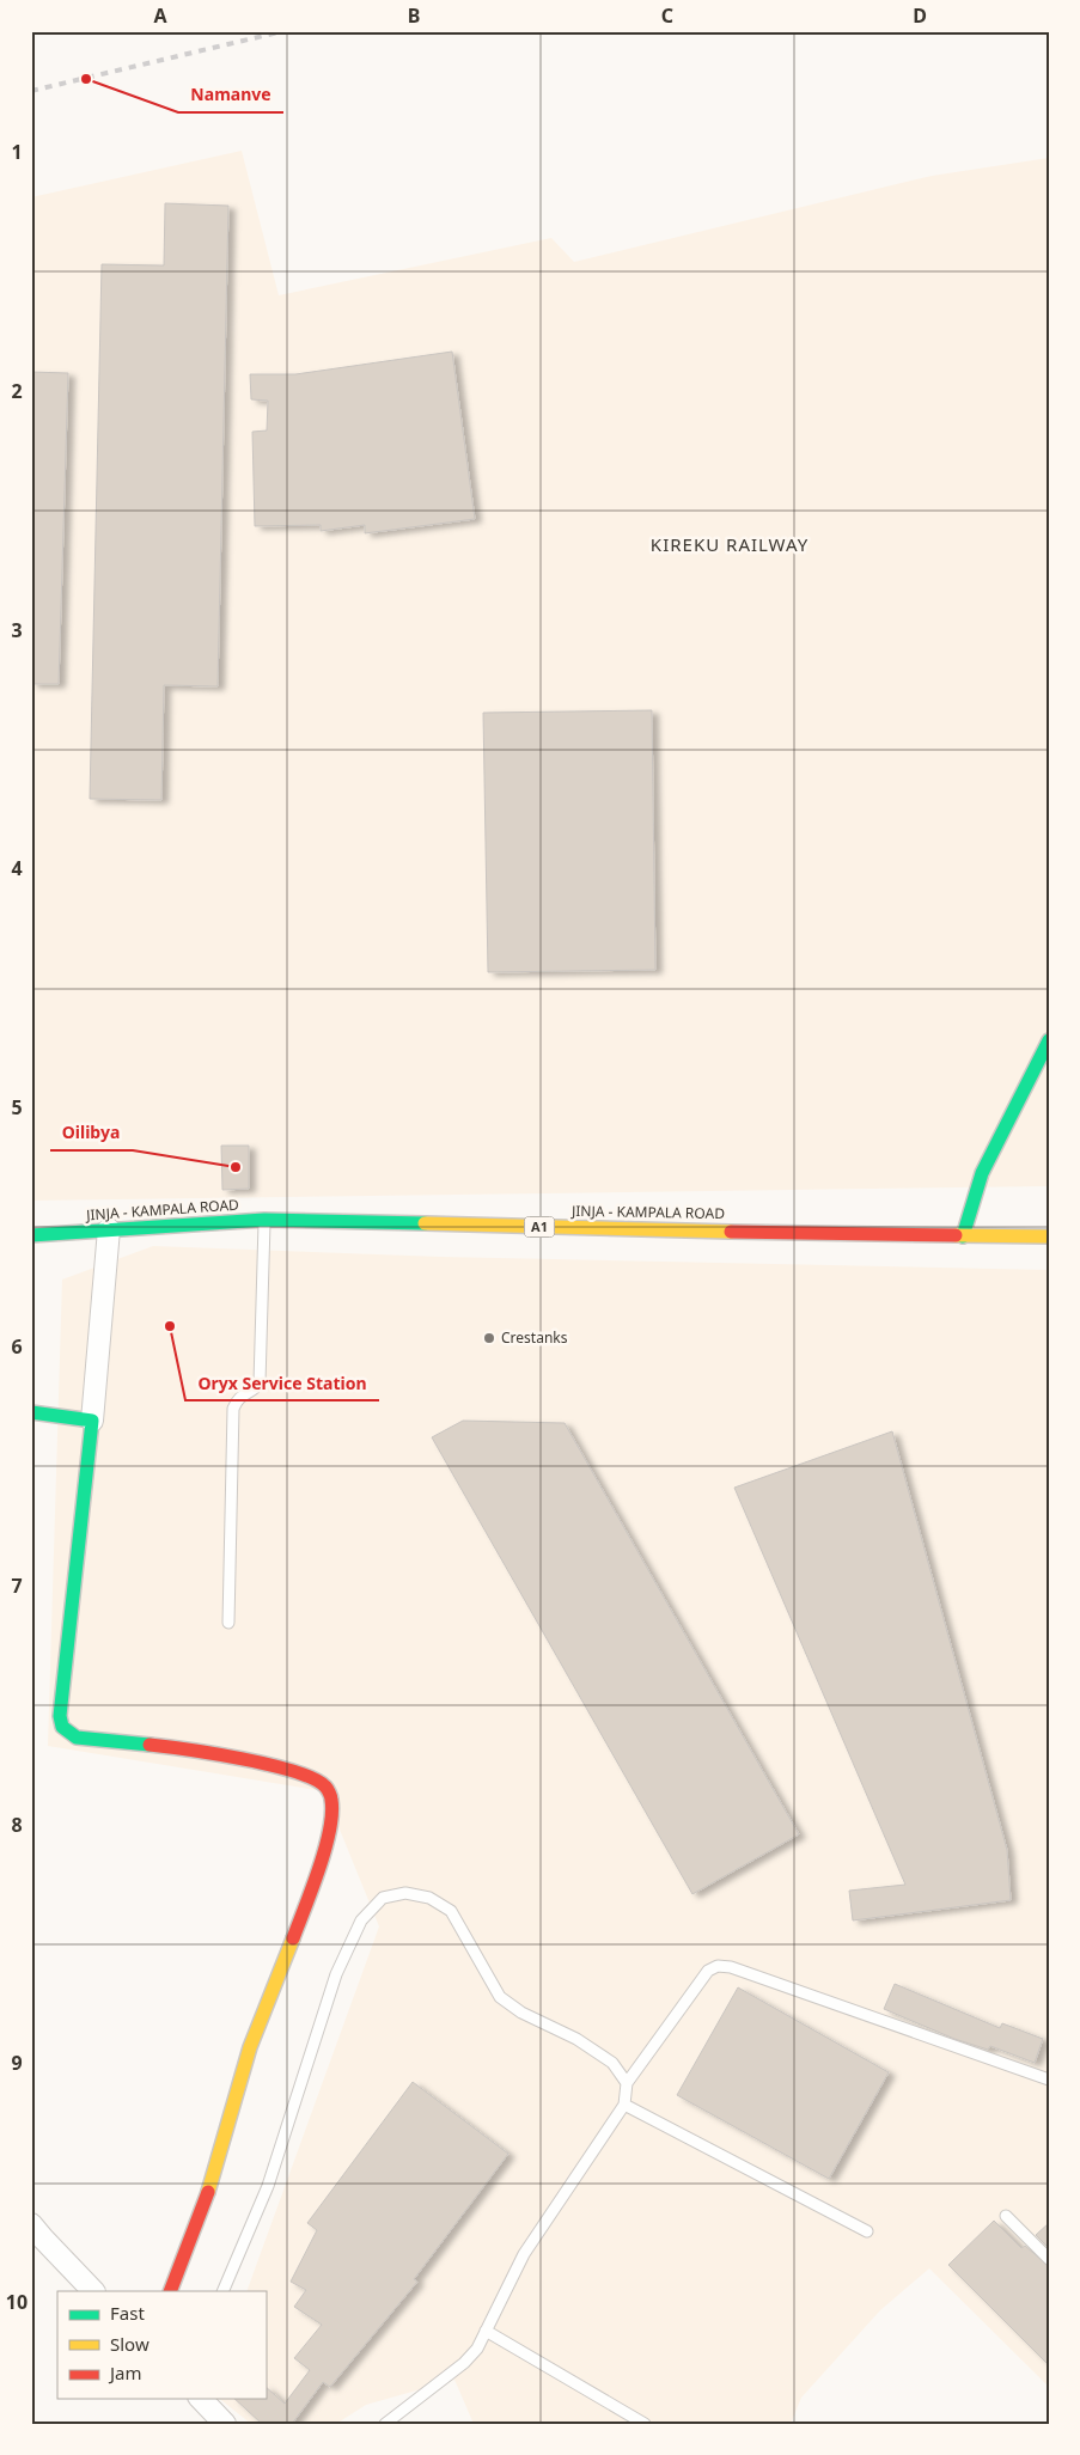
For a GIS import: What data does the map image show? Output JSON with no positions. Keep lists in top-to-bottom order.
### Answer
{
  "streets": {
    "main road": ["JINJA - KAMPALA ROAD", "A1"]
  },
  "districts": ["KIREKU RAILWAY"],
  "places": [
    "Namanve",
    "Oilibya",
    "Oryx Service Station",
    "Crestanks"
  ],
  "legend": ["Fast", "Slow", "Jam"],
  "grid": {
    "columns": [
      "A",
      "B",
      "C",
      "D"
    ],
    "rows": [
      "1",
      "2",
      "3",
      "4",
      "5",
      "6",
      "7",
      "8",
      "9",
      "10"
    ]
  }
}
